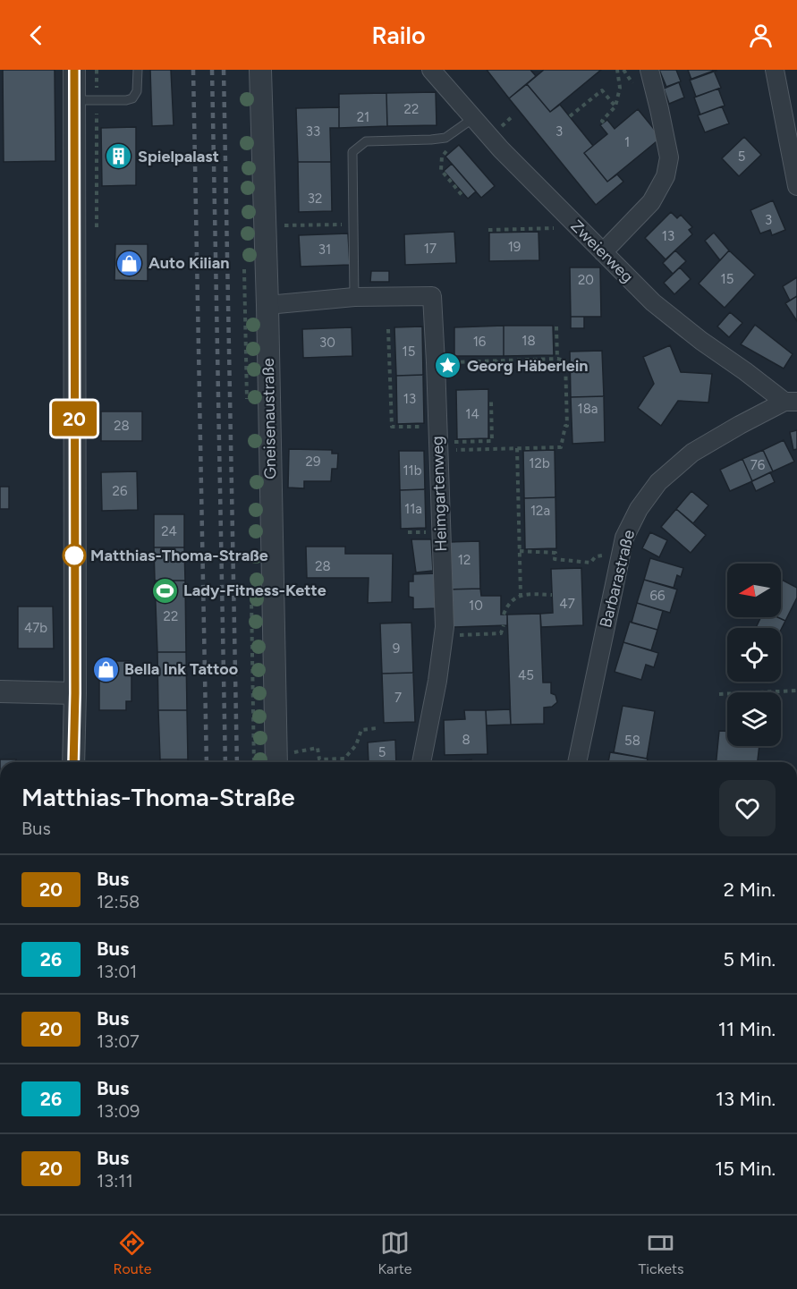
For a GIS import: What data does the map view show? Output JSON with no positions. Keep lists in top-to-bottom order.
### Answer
{
  "streets": {
    "street": [
      "Zweierweg",
      "Gneisenaustraße",
      "Heimgartenweg",
      "Barbarastraße"
    ]
  },
  "crossings": [
    ["Zweierweg", "Barbarastraße"],
    ["Gneisenaustraße", "Heimgartenweg"]
  ],
  "places": {
    "building": ["Spielpalast"],
    "shop": ["Auto Kilian", "Bella Ink Tattoo"],
    "place": ["Georg Häberlein"],
    "other": ["Matthias-Thoma-Straße"],
    "sports": ["Lady-Fitness-Kette"]
  },
  "lines": ["bus line 20"],
  "house_numbers": [
    "22",
    "21",
    "33",
    "3",
    "1",
    "5",
    "32",
    "3",
    "13",
    "19",
    "17",
    "31",
    "15",
    "20",
    "18",
    "16",
    "30",
    "15",
    "13",
    "18a",
    "14",
    "28",
    "29",
    "12b",
    "76",
    "11b",
    "26",
    "11a",
    "12a",
    "24",
    "12",
    "28",
    "66",
    "47",
    "10",
    "22",
    "47b",
    "9",
    "45",
    "7",
    "8",
    "58",
    "5"
  ],
  "north": "left",
  "page": {
    "header": "Railo",
    "on_map": "20",
    "heading": ["Matthias-Thoma-Straße", "Bus"],
    "list": [
      {
        "mark": "20",
        "name": "Bus",
        "note": "12:58",
        "value": "2 Min."
      },
      {
        "mark": "26",
        "name": "Bus",
        "note": "13:01",
        "value": "5 Min."
      },
      {
        "mark": "20",
        "name": "Bus",
        "note": "13:07",
        "value": "11 Min."
      },
      {
        "mark": "26",
        "name": "Bus",
        "note": "13:09",
        "value": "13 Min."
      },
      {
        "mark": "20",
        "name": "Bus",
        "note": "13:11",
        "value": "15 Min."
      }
    ],
    "tabs": ["Route", "Karte", "Tickets"]
  }
}
